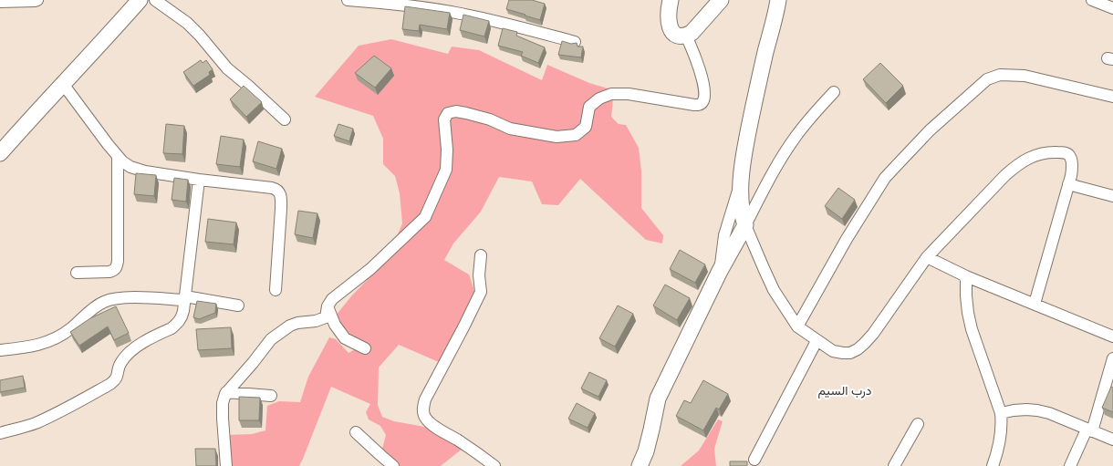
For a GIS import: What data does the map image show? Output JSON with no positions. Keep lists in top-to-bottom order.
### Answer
{
  "districts": ["درب السيم"]
}
